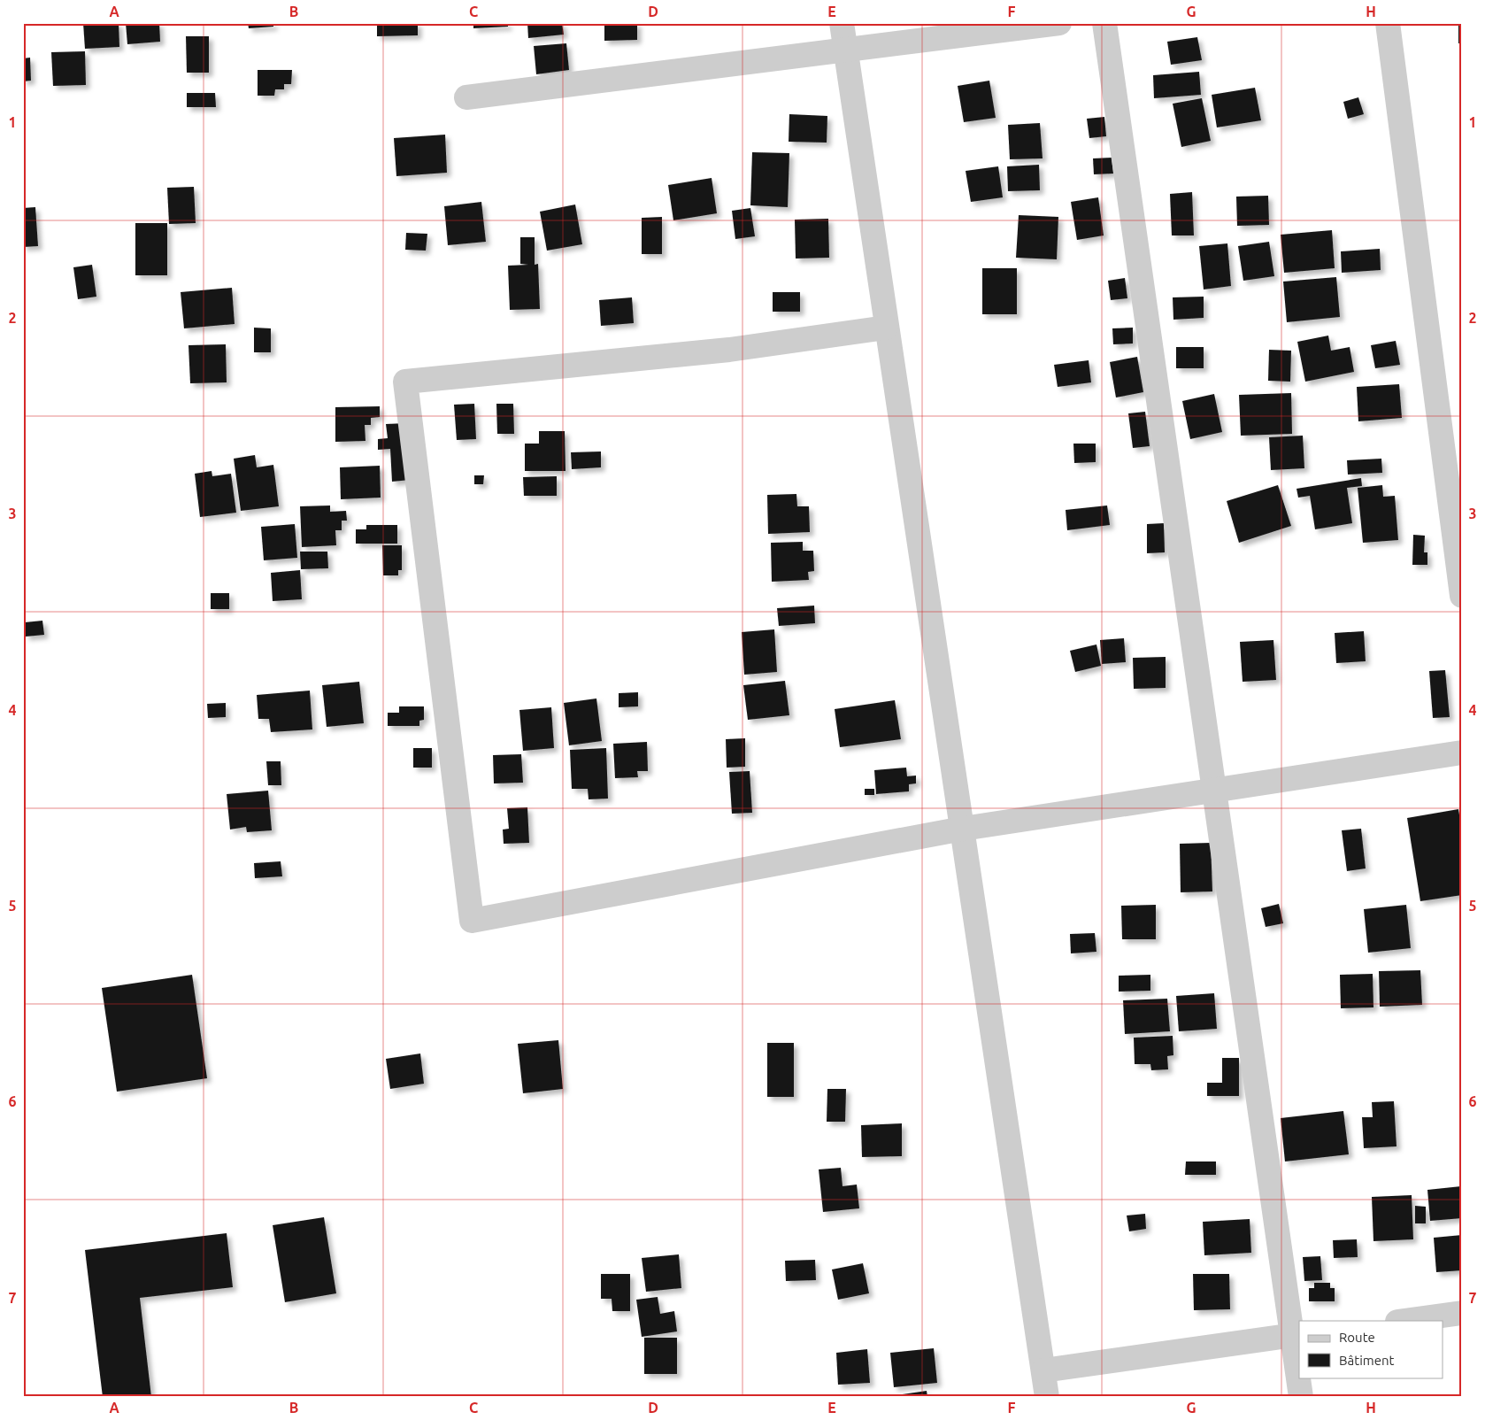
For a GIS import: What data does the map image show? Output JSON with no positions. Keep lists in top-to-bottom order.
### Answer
{
  "legend": ["Route", "Bâtiment"],
  "grid": {
    "columns": [
      "A",
      "B",
      "C",
      "D",
      "E",
      "F",
      "G",
      "H"
    ],
    "rows": [
      "1",
      "2",
      "3",
      "4",
      "5",
      "6",
      "7"
    ]
  }
}
